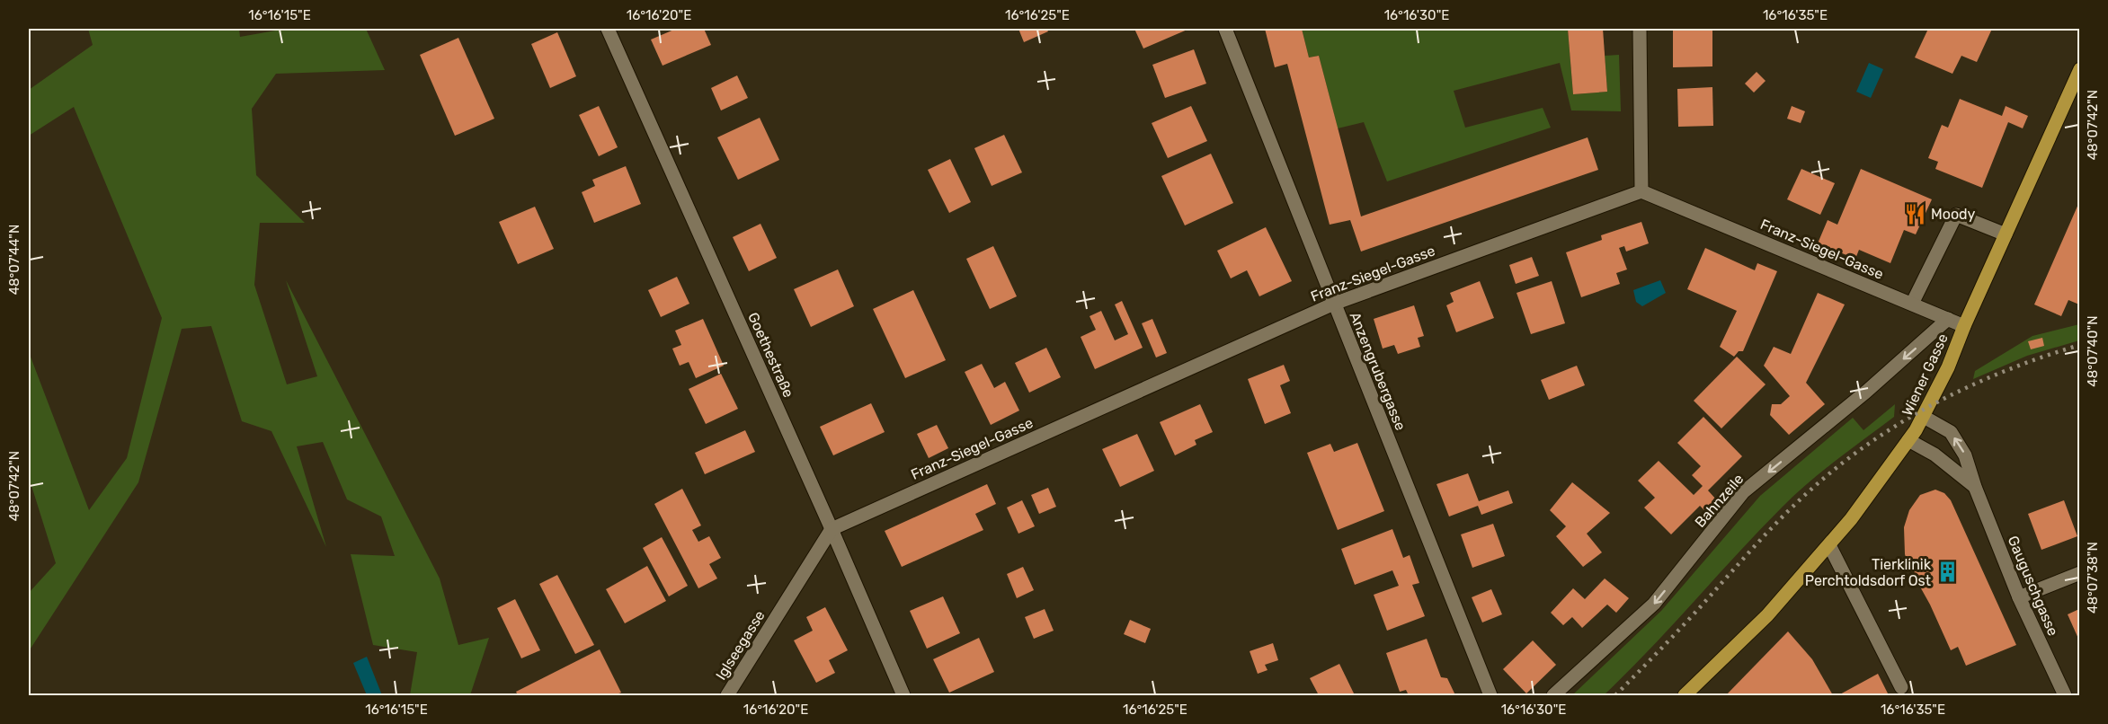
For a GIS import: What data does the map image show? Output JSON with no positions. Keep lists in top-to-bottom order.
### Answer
{
  "streets": {
    "main road": ["Wiener Gasse"],
    "street": [
      "Franz-Siegel-Gasse",
      "Goethestraße",
      "Anzengrubergasse",
      "Bahnzeile",
      "Gauguschgasse",
      "Iglseegasse"
    ]
  },
  "crossings": [
    ["Franz-Siegel-Gasse", "Goethestraße"],
    ["Franz-Siegel-Gasse", "Anzengrubergasse"],
    ["Franz-Siegel-Gasse", "Wiener Gasse"],
    ["Franz-Siegel-Gasse", "Bahnzeile"],
    ["Franz-Siegel-Gasse", "Iglseegasse"],
    ["Goethestraße", "Iglseegasse"],
    ["Wiener Gasse", "Gauguschgasse"]
  ],
  "one_way": ["Bahnzeile"],
  "places": {
    "restaurant": ["Moody"],
    "building": ["Tierklinik Perchtoldsdorf Ost"]
  },
  "coordinates": [
    "16°16'15\"E",
    "16°16'20\"E",
    "16°16'25\"E",
    "16°16'30\"E",
    "16°16'35\"E",
    "48°07'42\"N",
    "48°07'44\"N",
    "48°07'40\"N",
    "48°07'38\"N"
  ]
}
